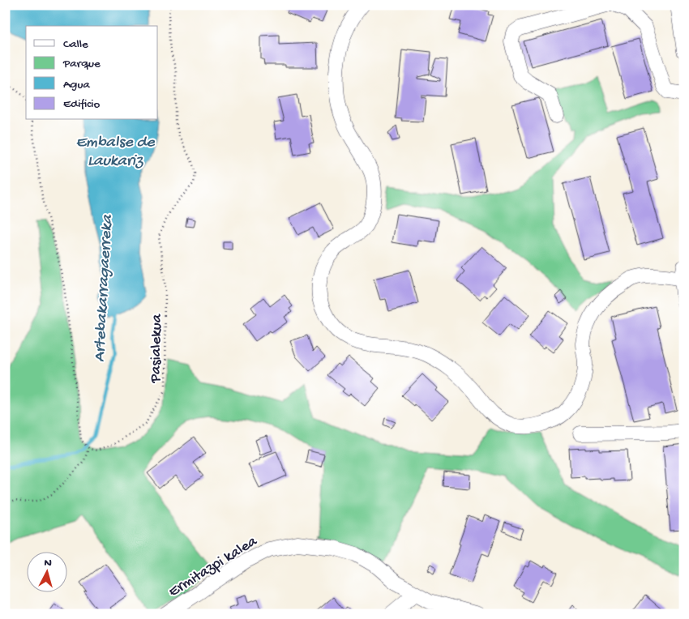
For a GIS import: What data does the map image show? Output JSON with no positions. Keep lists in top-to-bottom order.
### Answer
{
  "streets": {
    "street": ["Ermitazpi kalea"],
    "path": ["Pasialekua"]
  },
  "water": ["Embalse de Laukariz", "Artebakarragaerreka"],
  "legend": [
    "Calle",
    "Parque",
    "Agua",
    "Edificio"
  ],
  "north": "top"
}
